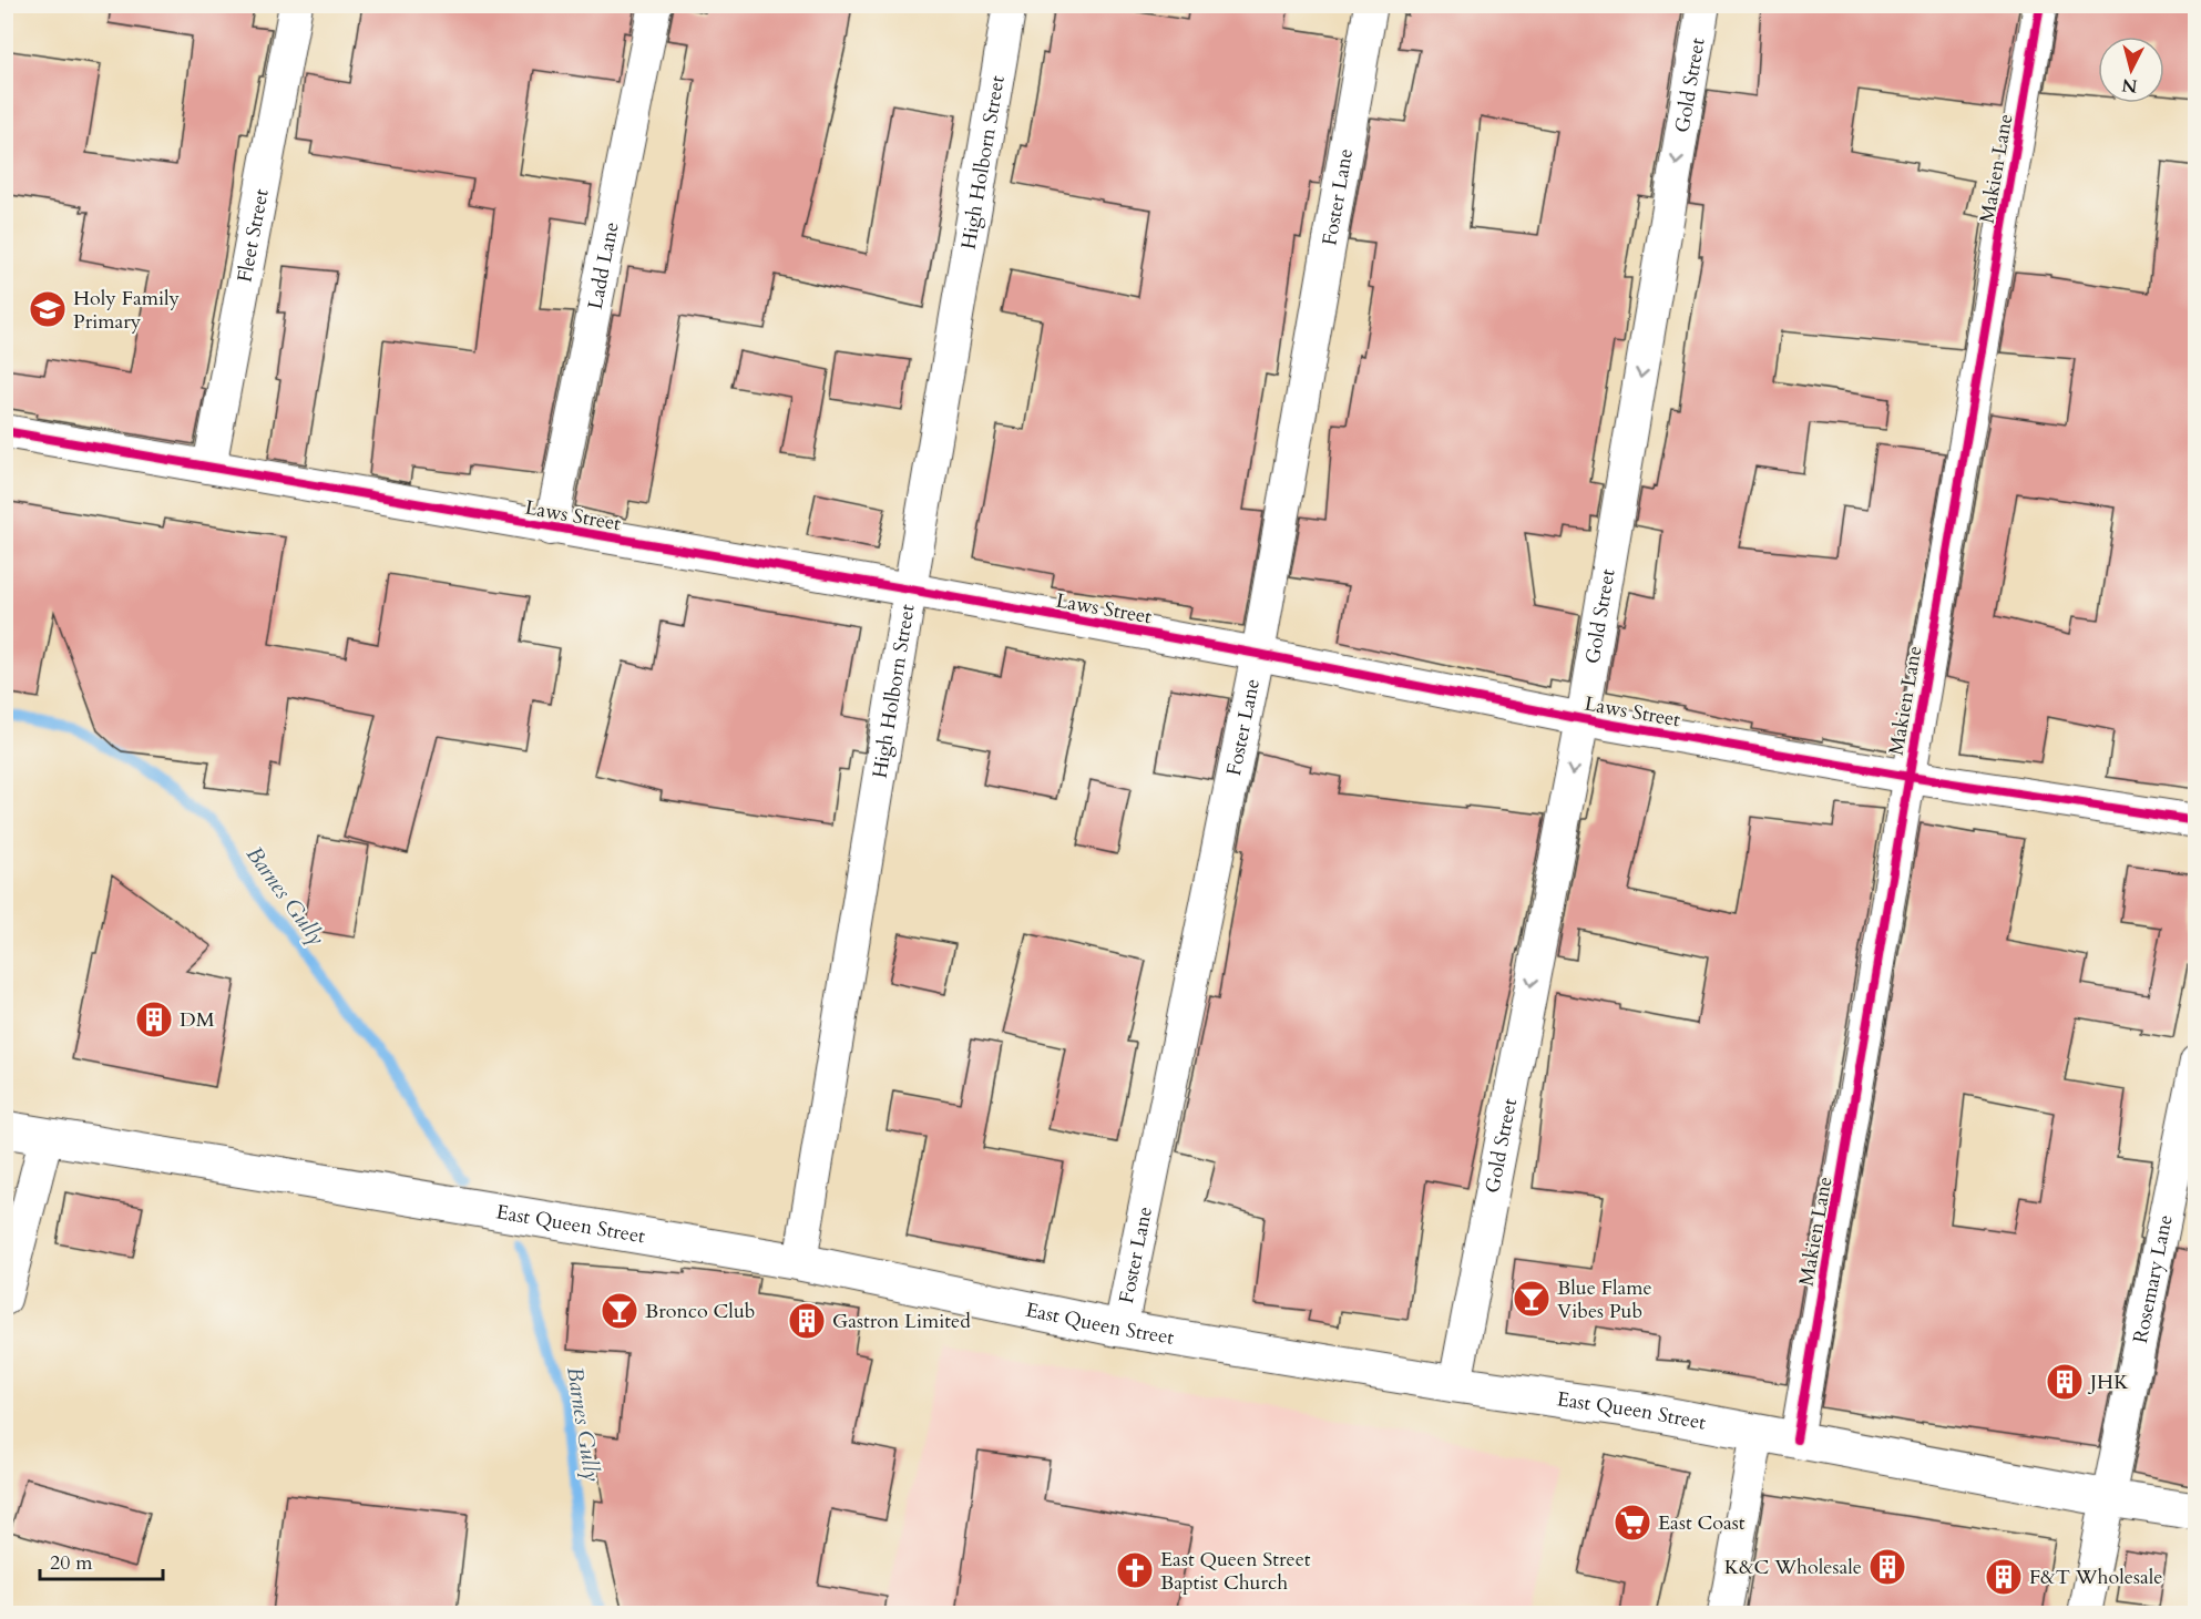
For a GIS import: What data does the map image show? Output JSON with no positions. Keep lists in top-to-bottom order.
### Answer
{
  "streets": {
    "main road": ["East Queen Street"],
    "street": [
      "Gold Street",
      "High Holborn Street",
      "Makien Lane",
      "Foster Lane",
      "Fleet Street",
      "Ladd Lane",
      "Laws Street",
      "Rosemary Lane"
    ]
  },
  "crossings": [
    ["Gold Street", "Laws Street"],
    ["Gold Street", "East Queen Street"],
    ["High Holborn Street", "Laws Street"],
    ["High Holborn Street", "East Queen Street"],
    ["Makien Lane", "Laws Street"],
    ["Makien Lane", "East Queen Street"],
    ["Foster Lane", "Laws Street"],
    ["Foster Lane", "East Queen Street"],
    ["Fleet Street", "Laws Street"],
    ["Ladd Lane", "Laws Street"],
    ["East Queen Street", "Rosemary Lane"]
  ],
  "one_way": ["Gold Street"],
  "water": ["Barnes Gully"],
  "places": {
    "school or university": ["Holy Family Primary"],
    "building": [
      "DM",
      "Gastron Limited",
      "JHK",
      "K&C Wholesale",
      "F&T Wholesale"
    ],
    "bar": ["Blue Flame Vibes Pub", "Bronco Club"],
    "supermarket": ["East Coast"],
    "church": ["East Queen Street Baptist Church"]
  },
  "scale_bar": "20 m",
  "north": "bottom"
}
